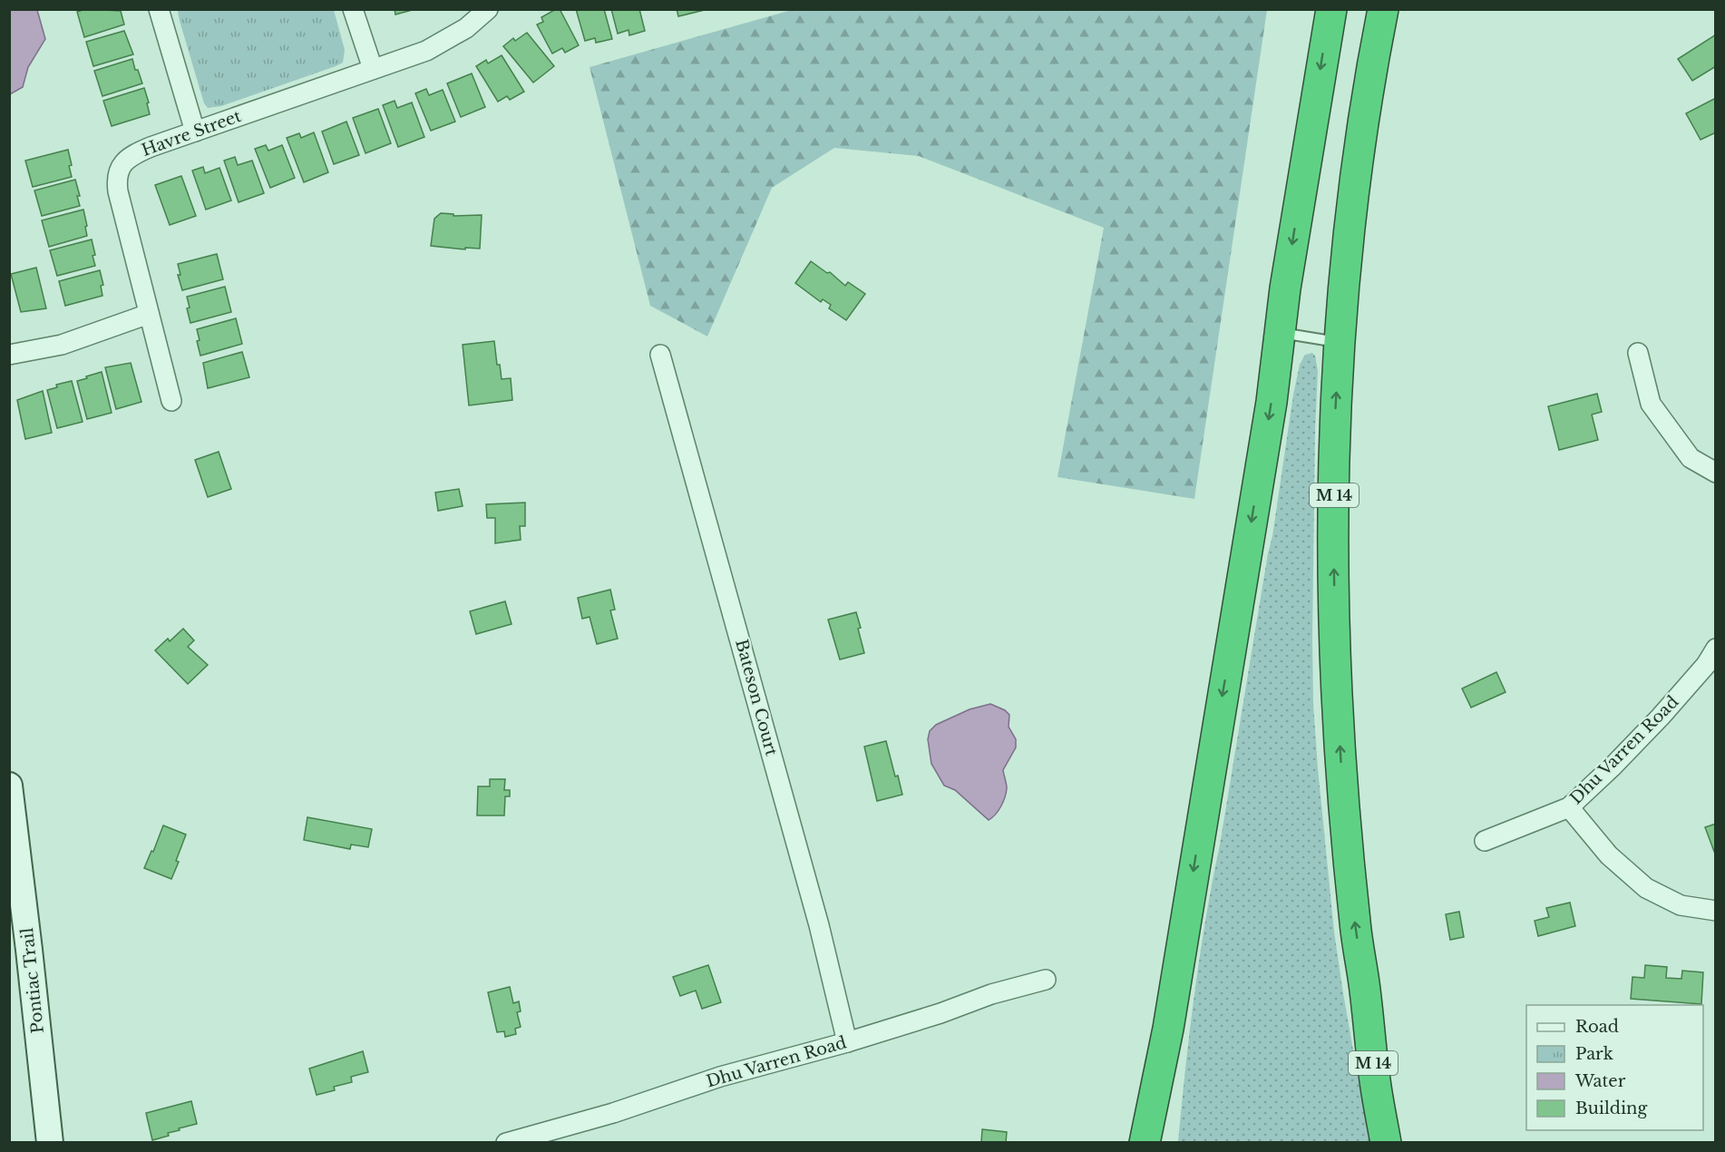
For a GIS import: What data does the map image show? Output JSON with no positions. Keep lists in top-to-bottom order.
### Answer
{
  "streets": {
    "highway": ["M 14"],
    "main road": ["Pontiac Trail"],
    "street": ["Havre Street", "Bateson Court", "Dhu Varren Road"]
  },
  "crossings": [
    ["Bateson Court", "Dhu Varren Road"]
  ],
  "legend": [
    "Road",
    "Park",
    "Water",
    "Building"
  ]
}
